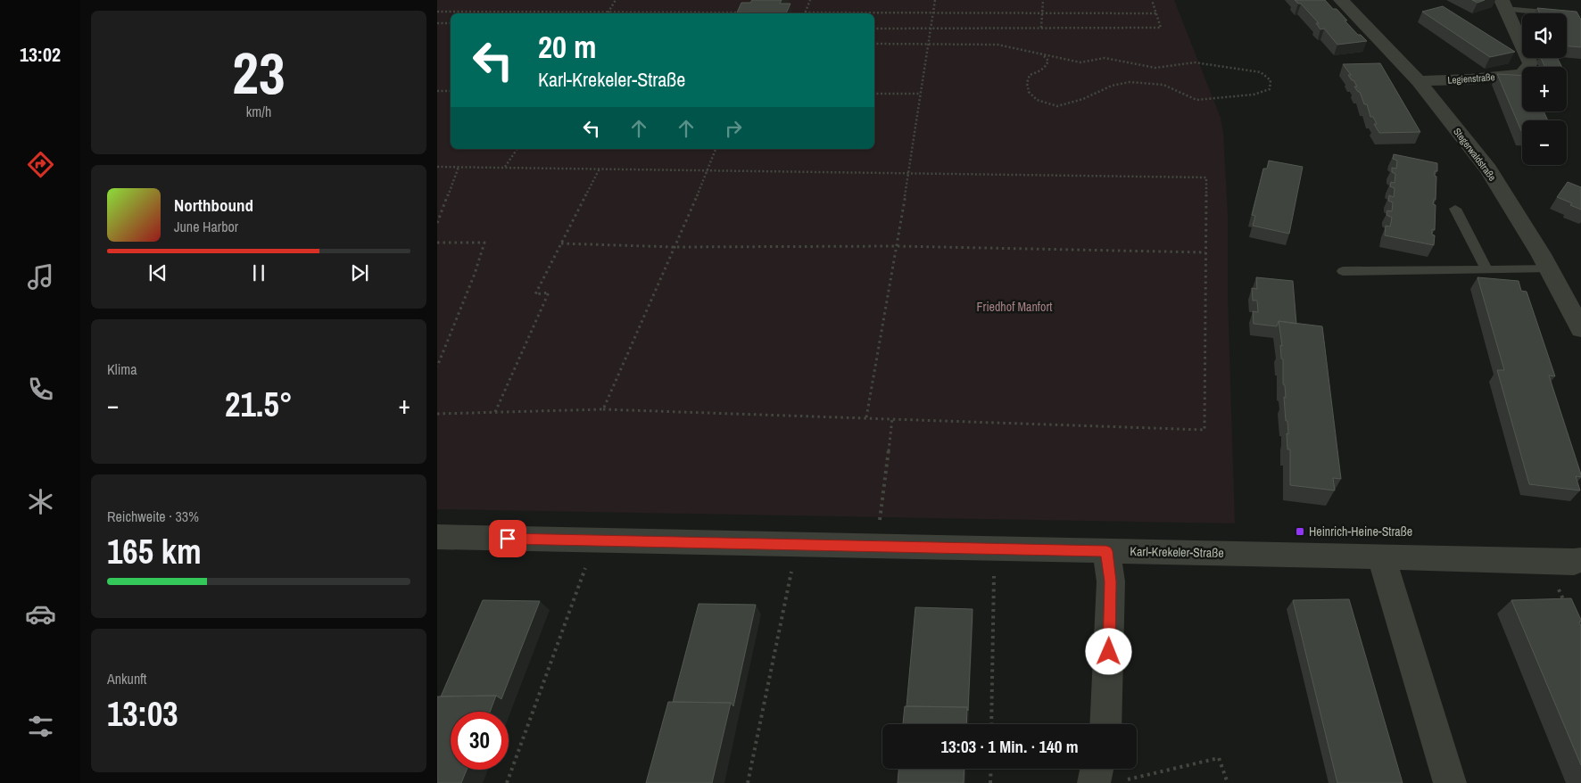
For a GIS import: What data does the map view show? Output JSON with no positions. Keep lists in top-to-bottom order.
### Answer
{
  "streets": {
    "street": ["Legienstraße", "Stegerwaldstraße", "Karl-Krekeler-Straße"]
  },
  "crossings": [
    ["Legienstraße", "Stegerwaldstraße"]
  ],
  "parks": ["Friedhof Manfort"],
  "places": {
    "transit": ["Heinrich-Heine-Straße"]
  },
  "page": {
    "tabs": "13:02",
    "tile": [
      ["23", "km/h"],
      "Klima",
      ["Reichweite · 33%", "165 km"],
      ["Ankunft", "13:03"]
    ],
    "map_buttons": ["+", "−"],
    "turn": ["20 m", "Karl-Krekeler-Straße"],
    "song": ["Northbound", "June Harbor"],
    "heat": ["−", "21.5°", "+"],
    "limit": "30",
    "trip": "13:03 · 1 Min. · 140 m"
  }
}
